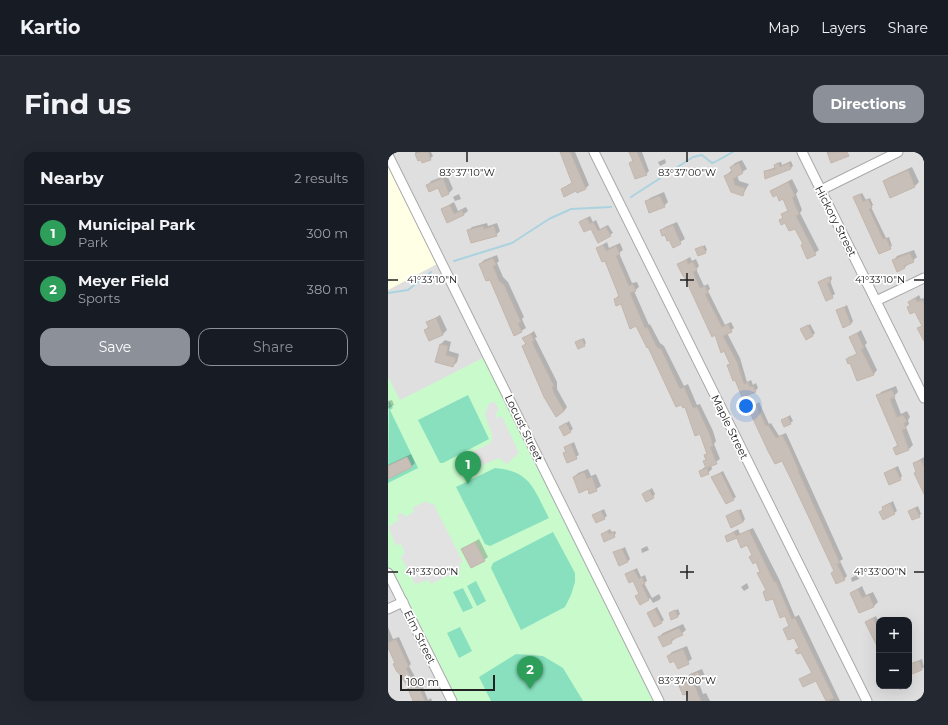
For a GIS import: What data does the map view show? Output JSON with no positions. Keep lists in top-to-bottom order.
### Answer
{
  "streets": {
    "street": [
      "Hickory Street",
      "Maple Street",
      "Locust Street",
      "Elm Street"
    ]
  },
  "scale_bar": "100 m",
  "page": {
    "header": "Kartio",
    "nav": ["Map", "Layers", "Share"],
    "buttons": [
      "Directions",
      ["Save", "Share"]
    ],
    "title": "Find us",
    "heading": ["Nearby", "2 results"],
    "list": [
      {
        "mark": "1",
        "name": "Municipal Park",
        "note": "Park",
        "value": "300 m"
      },
      {
        "mark": "2",
        "name": "Meyer Field",
        "note": "Sports",
        "value": "380 m"
      }
    ],
    "pins": ["1", "2"],
    "map_buttons": ["+", "−"],
    "scale": "100 m"
  },
  "coordinates": [
    "83°37'10\"W",
    "83°37'00\"W",
    "41°33'10\"N",
    "41°33'00\"N"
  ]
}
